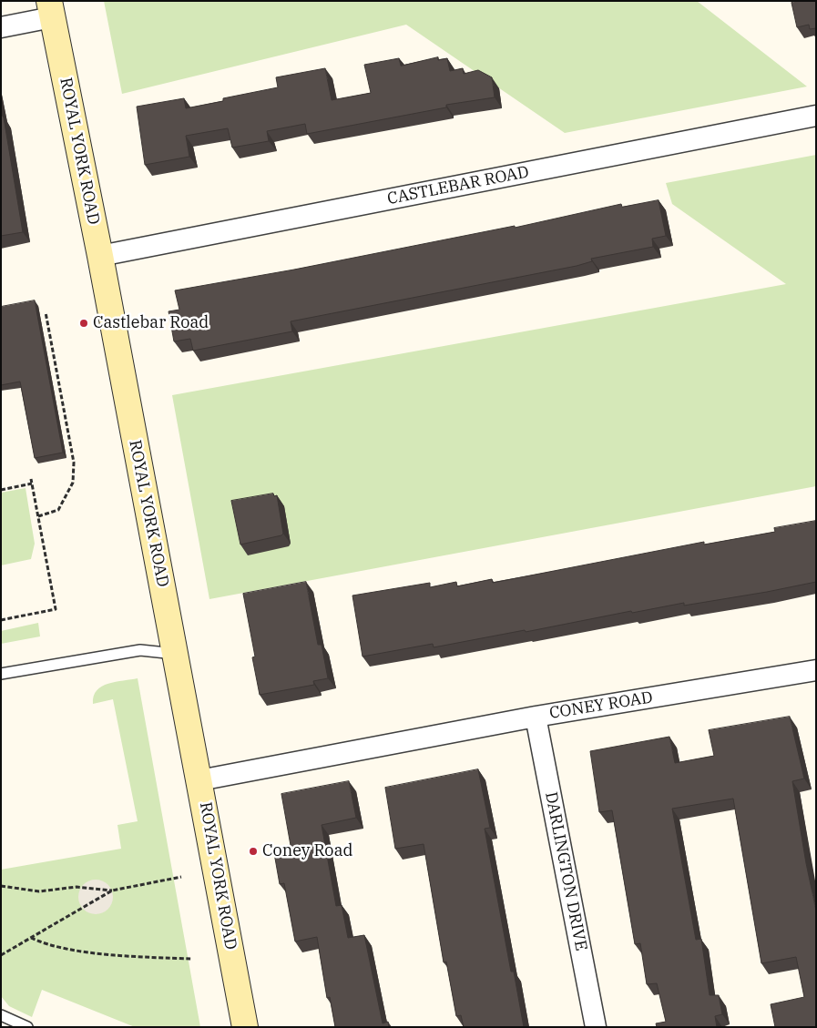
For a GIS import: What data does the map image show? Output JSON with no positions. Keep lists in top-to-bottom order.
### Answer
{
  "streets": {
    "main road": ["ROYAL YORK ROAD"],
    "street": ["CASTLEBAR ROAD", "CONEY ROAD", "DARLINGTON DRIVE"]
  },
  "crossings": [
    ["ROYAL YORK ROAD", "CASTLEBAR ROAD"],
    ["ROYAL YORK ROAD", "CONEY ROAD"],
    ["CONEY ROAD", "DARLINGTON DRIVE"]
  ],
  "places": ["Castlebar Road", "Coney Road"]
}
